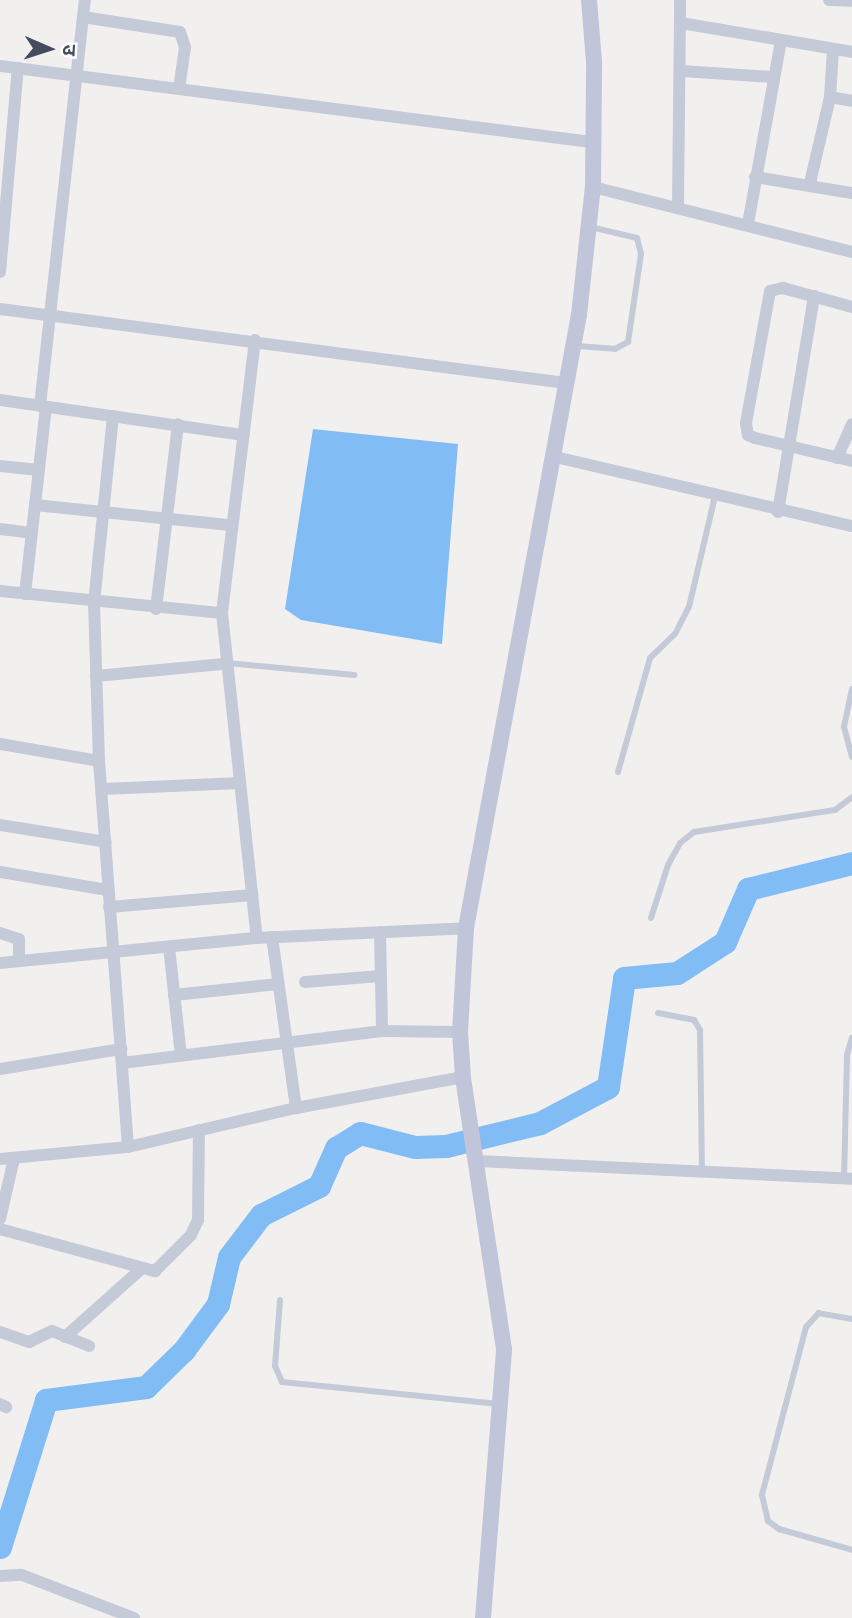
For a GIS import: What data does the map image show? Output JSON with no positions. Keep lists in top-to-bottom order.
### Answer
{
  "north": "right"
}
